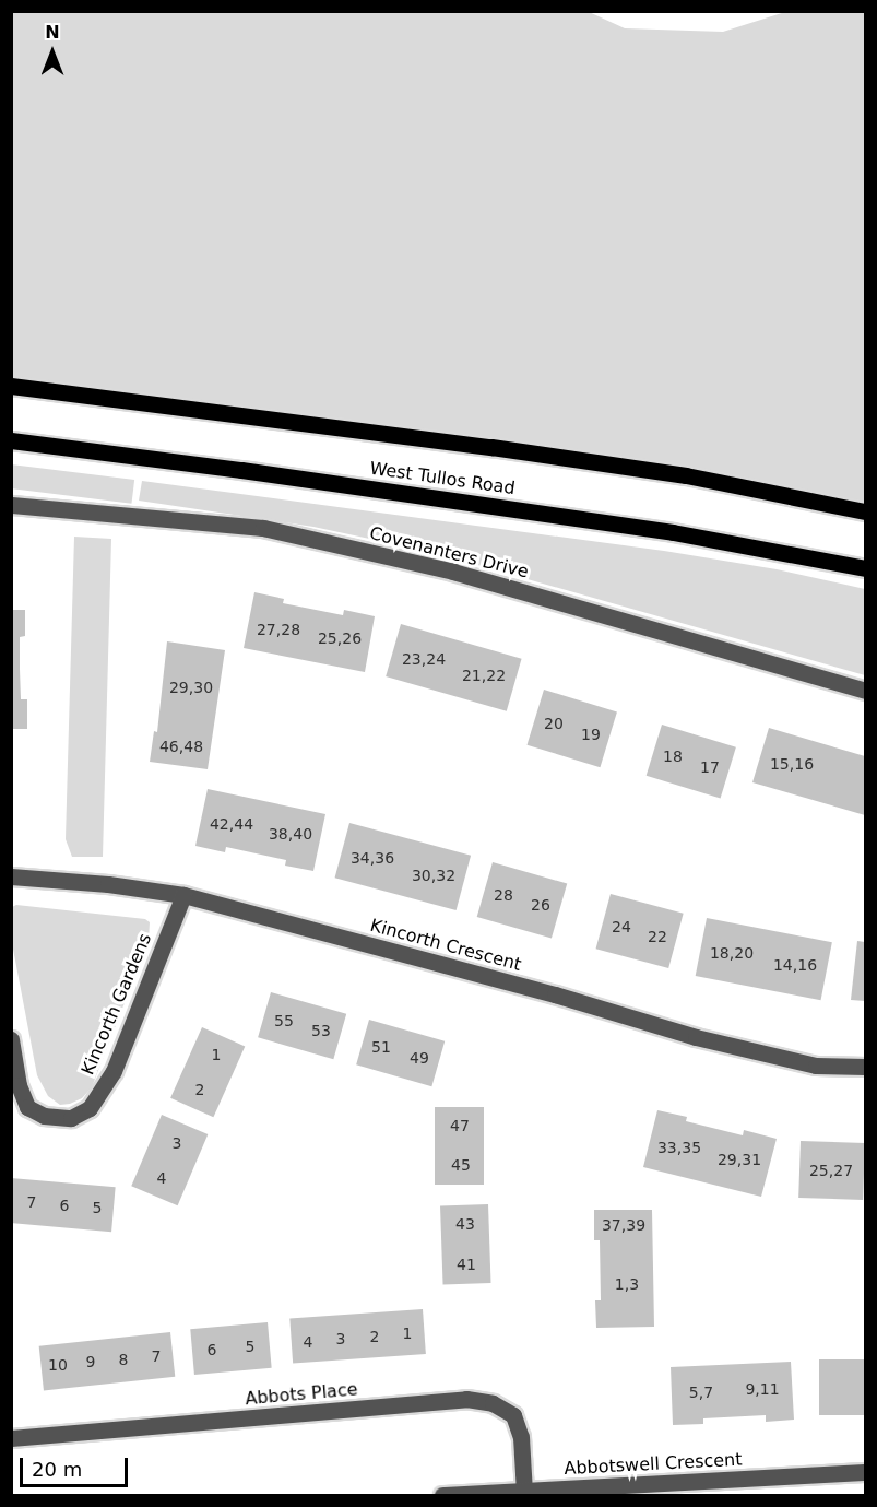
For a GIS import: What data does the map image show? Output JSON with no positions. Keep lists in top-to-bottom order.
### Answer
{
  "streets": {
    "main road": ["West Tullos Road"],
    "street": [
      "Covenanters Drive",
      "Kincorth Crescent",
      "Kincorth Gardens",
      "Abbots Place",
      "Abbotswell Crescent"
    ]
  },
  "crossings": [
    ["Kincorth Crescent", "Kincorth Gardens"],
    ["Abbots Place", "Abbotswell Crescent"]
  ],
  "house_numbers": [
    "27,28",
    "25,26",
    "23,24",
    "21,22",
    "29,30",
    "20",
    "19",
    "46,48",
    "18",
    "15,16",
    "17",
    "42,44",
    "38,40",
    "34,36",
    "30,32",
    "28",
    "26",
    "24",
    "22",
    "18,20",
    "14,16",
    "55",
    "53",
    "51",
    "1",
    "49",
    "2",
    "47",
    "3",
    "33,35",
    "29,31",
    "45",
    "25,27",
    "4",
    "7",
    "6",
    "5",
    "43",
    "37,39",
    "41",
    "1,3",
    "1",
    "2",
    "3",
    "4",
    "5",
    "6",
    "7",
    "8",
    "9",
    "10",
    "9,11",
    "5,7"
  ],
  "scale_bar": "20 m",
  "north": "top"
}
